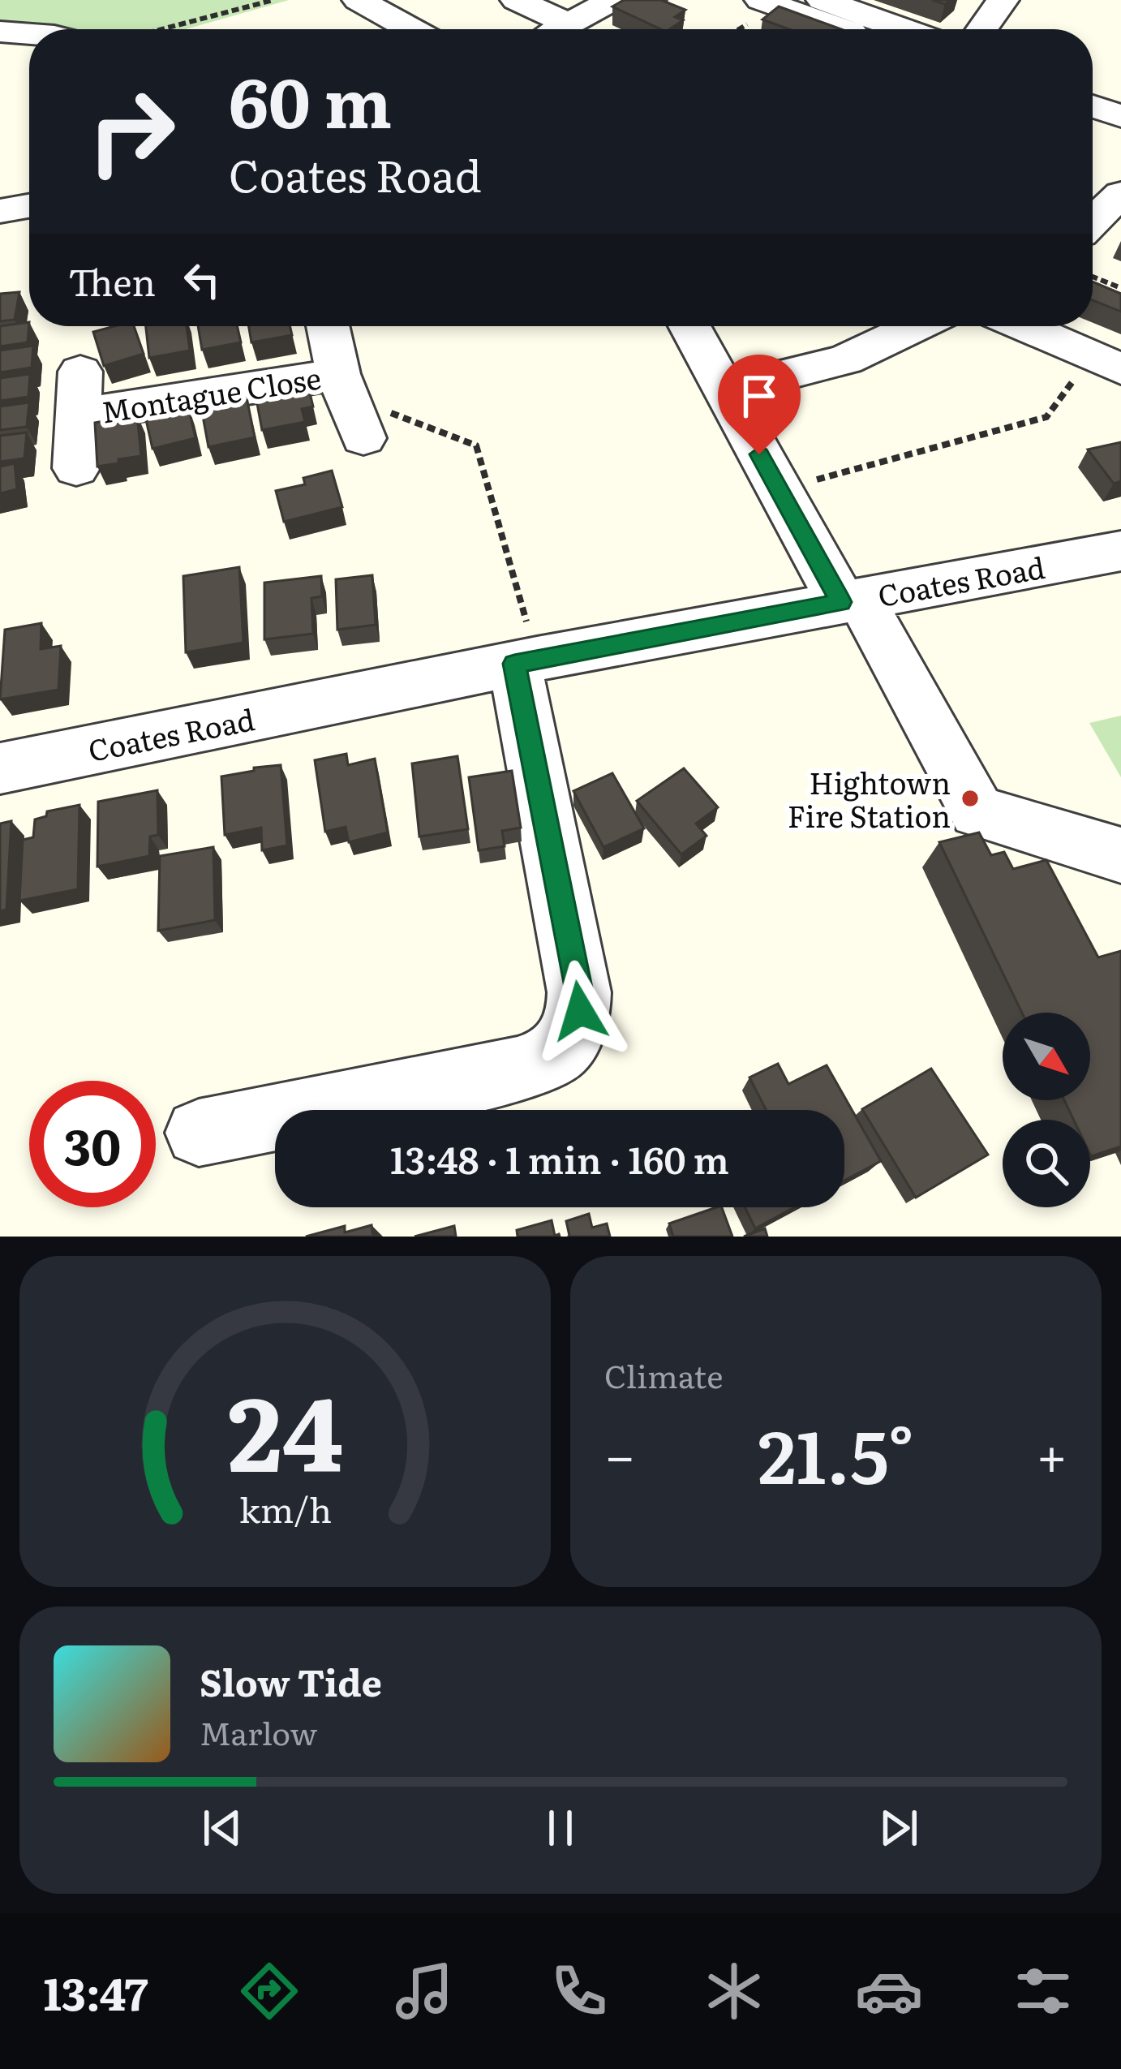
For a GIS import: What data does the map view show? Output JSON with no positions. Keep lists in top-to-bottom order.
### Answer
{
  "streets": {
    "street": ["Montague Close", "Coates Road"]
  },
  "places": ["Hightown Fire Station"],
  "north": "bottom right",
  "page": {
    "turn": ["60 m", "Coates Road"],
    "then": "Then",
    "limit": "30",
    "trip": "13:48 · 1 min · 160 m",
    "tile": "Climate",
    "heat": ["−", "21.5°", "+"],
    "song": ["Slow Tide", "Marlow"],
    "tabs": "13:47",
    "gauge": ["24", "km/h"]
  }
}
